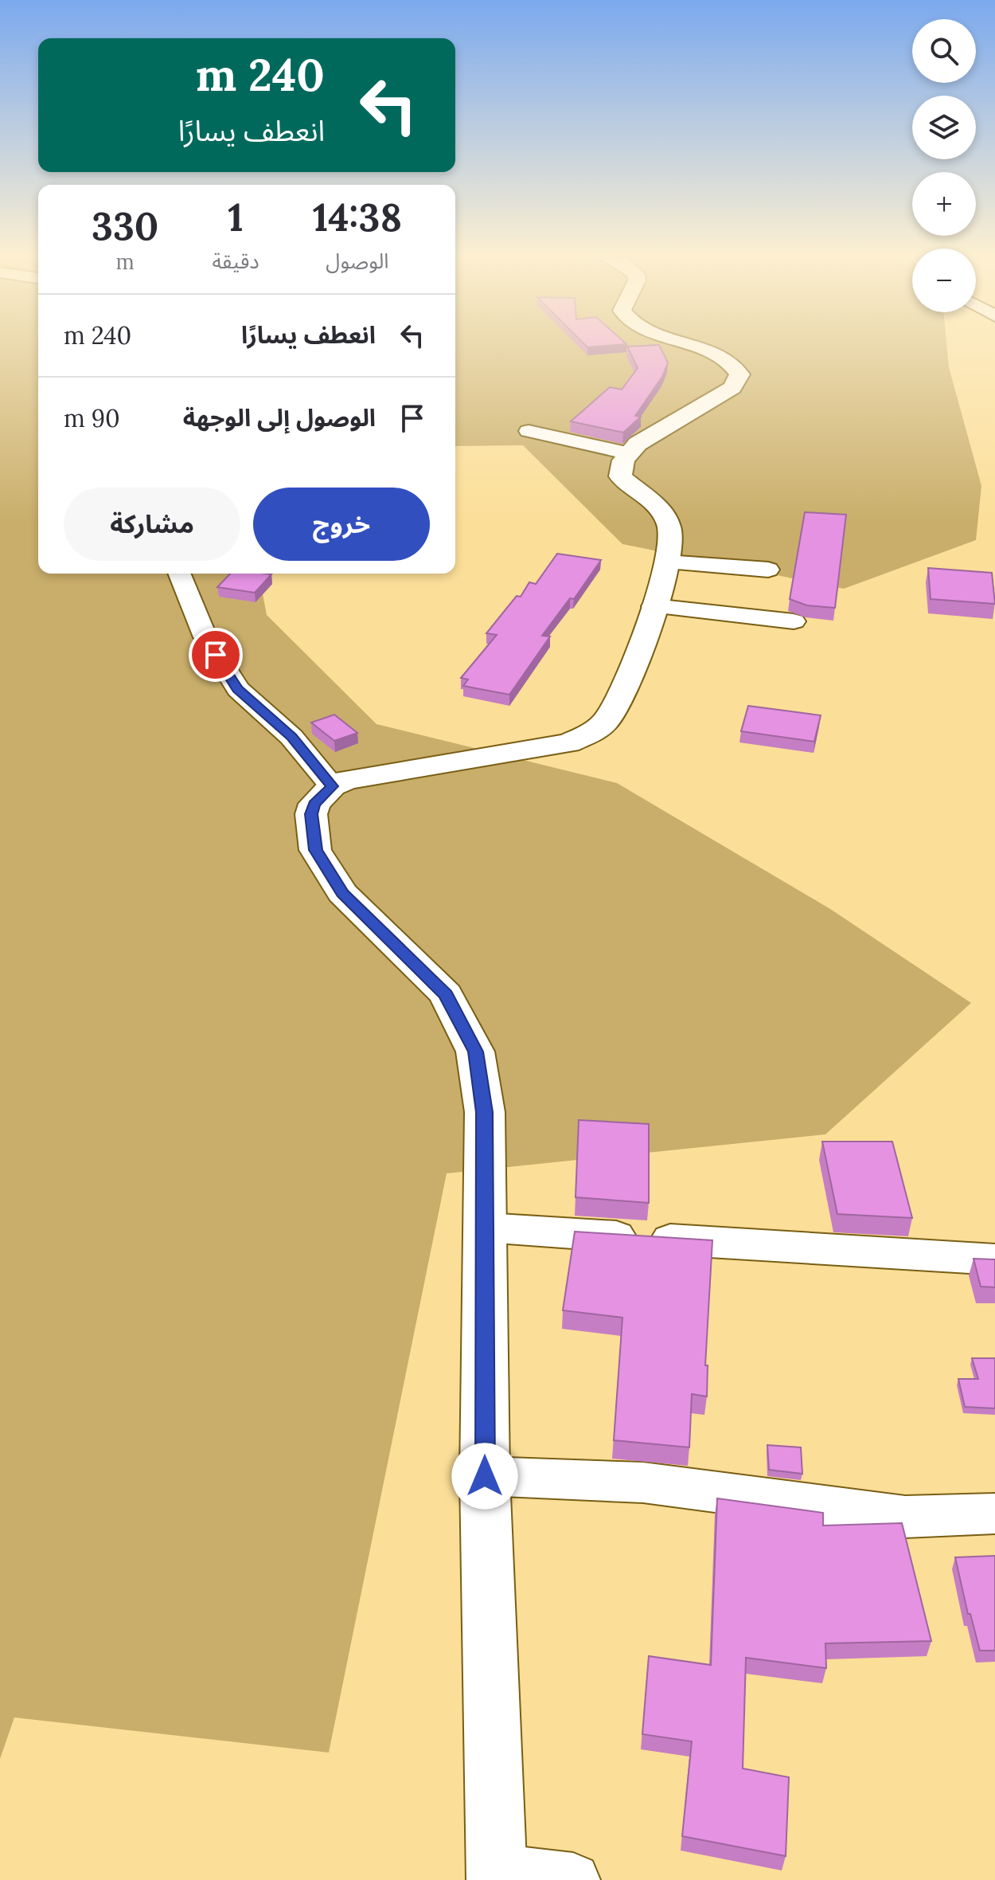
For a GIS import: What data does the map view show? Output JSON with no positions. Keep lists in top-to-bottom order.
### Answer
{
  "page": {
    "map_buttons": ["+", "−"],
    "turn": ["240 m", "انعطف يسارًا"],
    "eta": [
      "14:38",
      "الوصول",
      "1",
      "دقيقة",
      "330",
      "m"
    ],
    "list": [
      {
        "name": "انعطف يسارًا",
        "value": "240 m"
      },
      {
        "name": "الوصول إلى الوجهة",
        "value": "90 m"
      }
    ],
    "buttons": ["خروج", "مشاركة"]
  }
}
